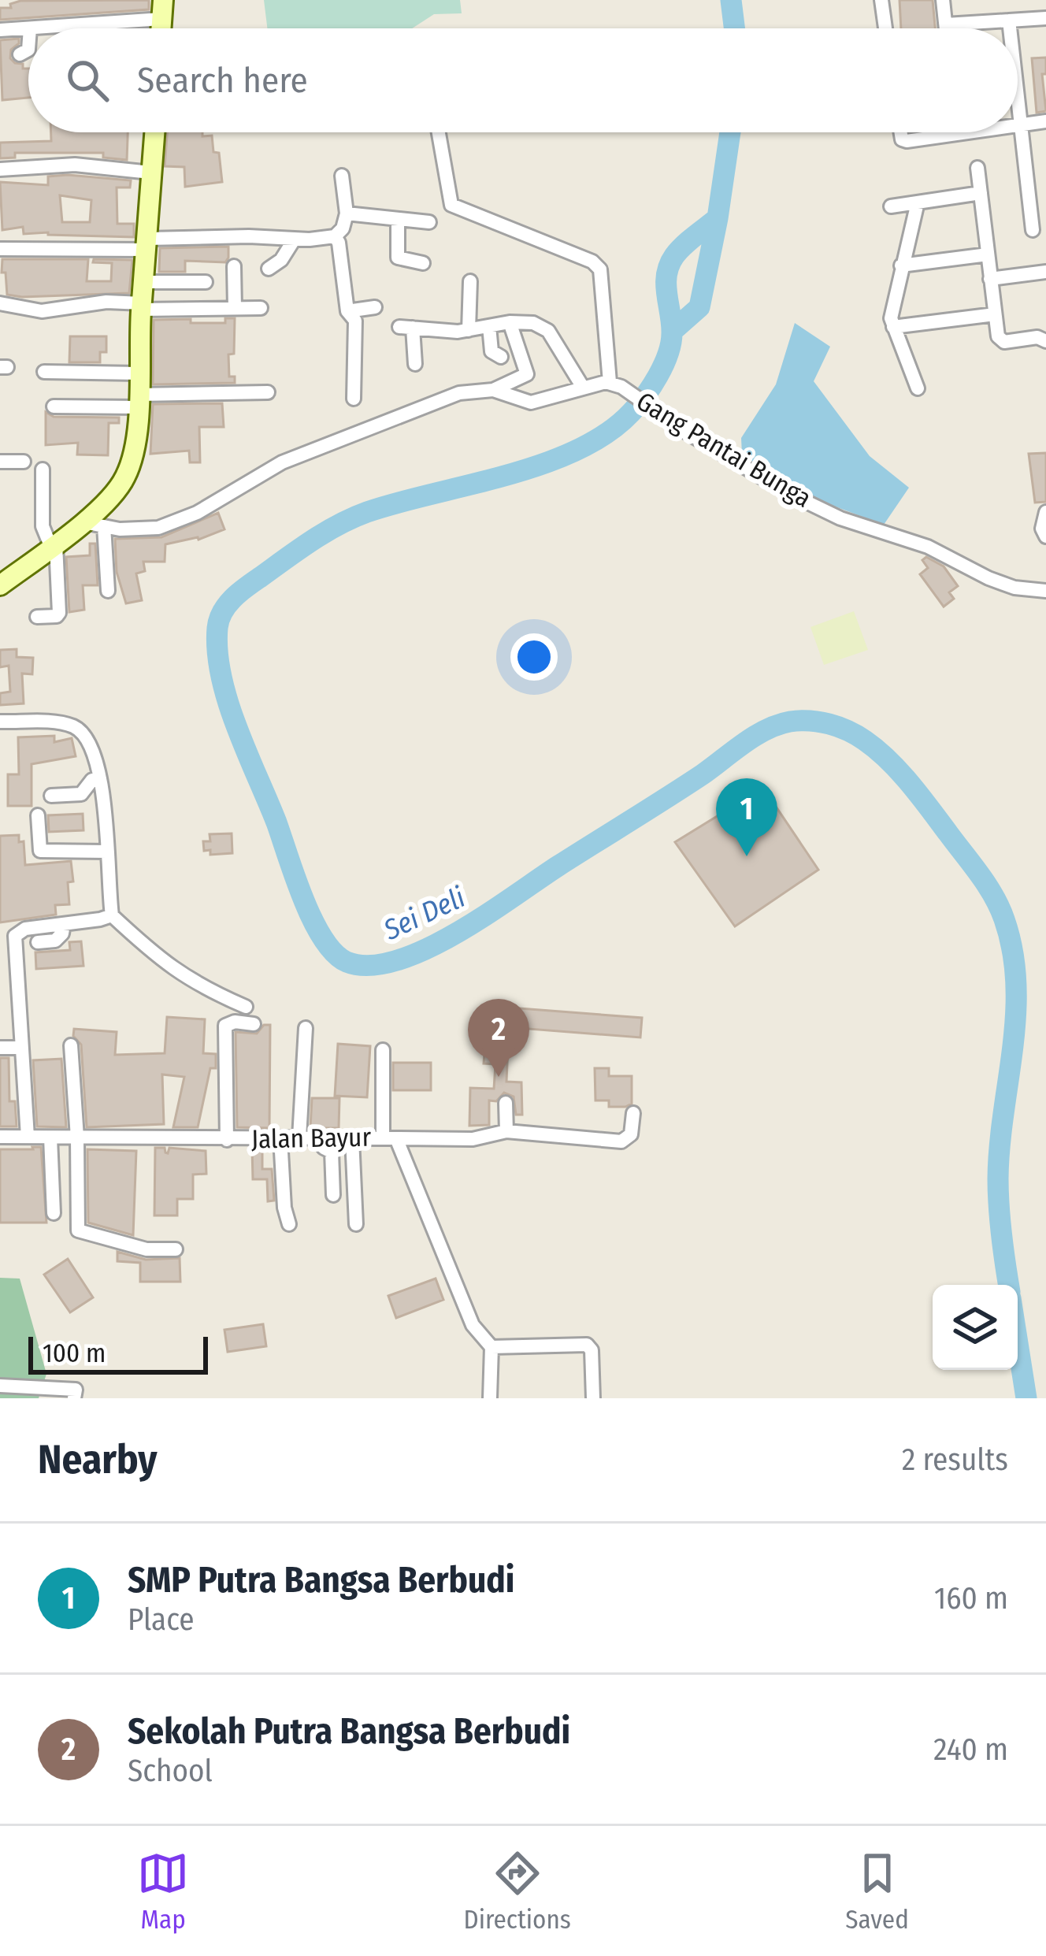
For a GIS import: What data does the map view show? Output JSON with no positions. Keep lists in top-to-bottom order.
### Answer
{
  "streets": {
    "street": ["Gang Pantai Bunga", "Jalan Bayur"]
  },
  "water": ["Sei Deli"],
  "scale_bar": "100 m",
  "page": {
    "search": "Search here",
    "pins": ["1", "2"],
    "scale": "100 m",
    "heading": ["Nearby", "2 results"],
    "list": [
      {
        "mark": "1",
        "name": "SMP Putra Bangsa Berbudi",
        "note": "Place",
        "value": "160 m"
      },
      {
        "mark": "2",
        "name": "Sekolah Putra Bangsa Berbudi",
        "note": "School",
        "value": "240 m"
      }
    ],
    "nav": ["Map", "Directions", "Saved"]
  }
}
